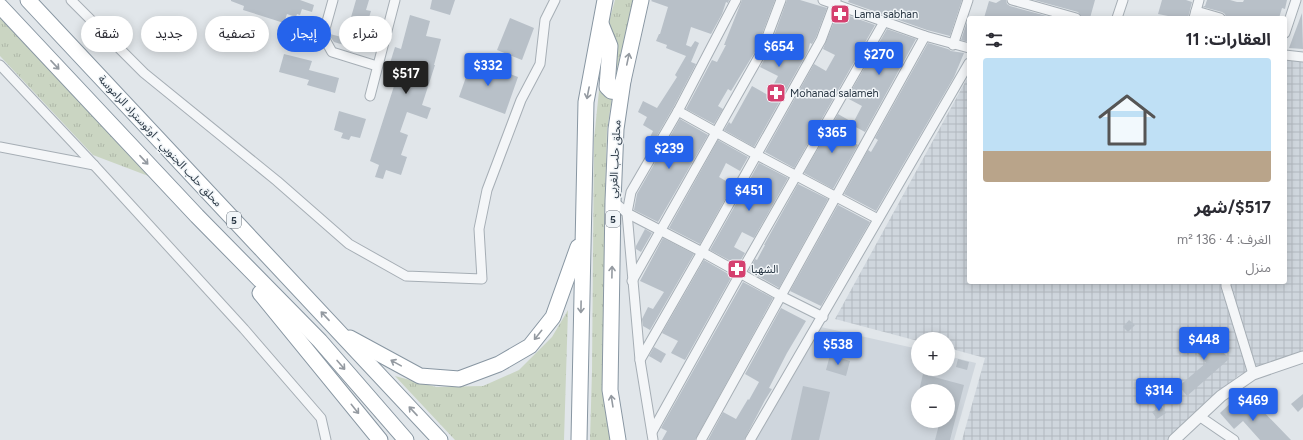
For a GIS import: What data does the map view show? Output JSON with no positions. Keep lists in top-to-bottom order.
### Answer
{
  "streets": {
    "highway": ["محلق حلب الجنوبي - اوتوستراد الراموسة", "محلق حلب الغربي", "5"]
  },
  "places": {
    "pharmacy": ["Lama sabhan", "Mohanad salameh", "الشهبا"]
  },
  "page": {
    "chip": [
      "شراء",
      "إيجار",
      "تصفية",
      "جديد",
      "شقة"
    ],
    "heading": "العقارات: 11",
    "price": [
      "$654",
      "$270",
      "$332",
      "$517",
      "$365",
      "$239",
      "$451",
      "$448",
      "$538",
      "$314",
      "$469"
    ],
    "list": [
      {
        "name": "$517/شهر",
        "note": "الغرف: 4 · 136 m² · منزل"
      }
    ],
    "map_buttons": ["+", "−"]
  }
}
